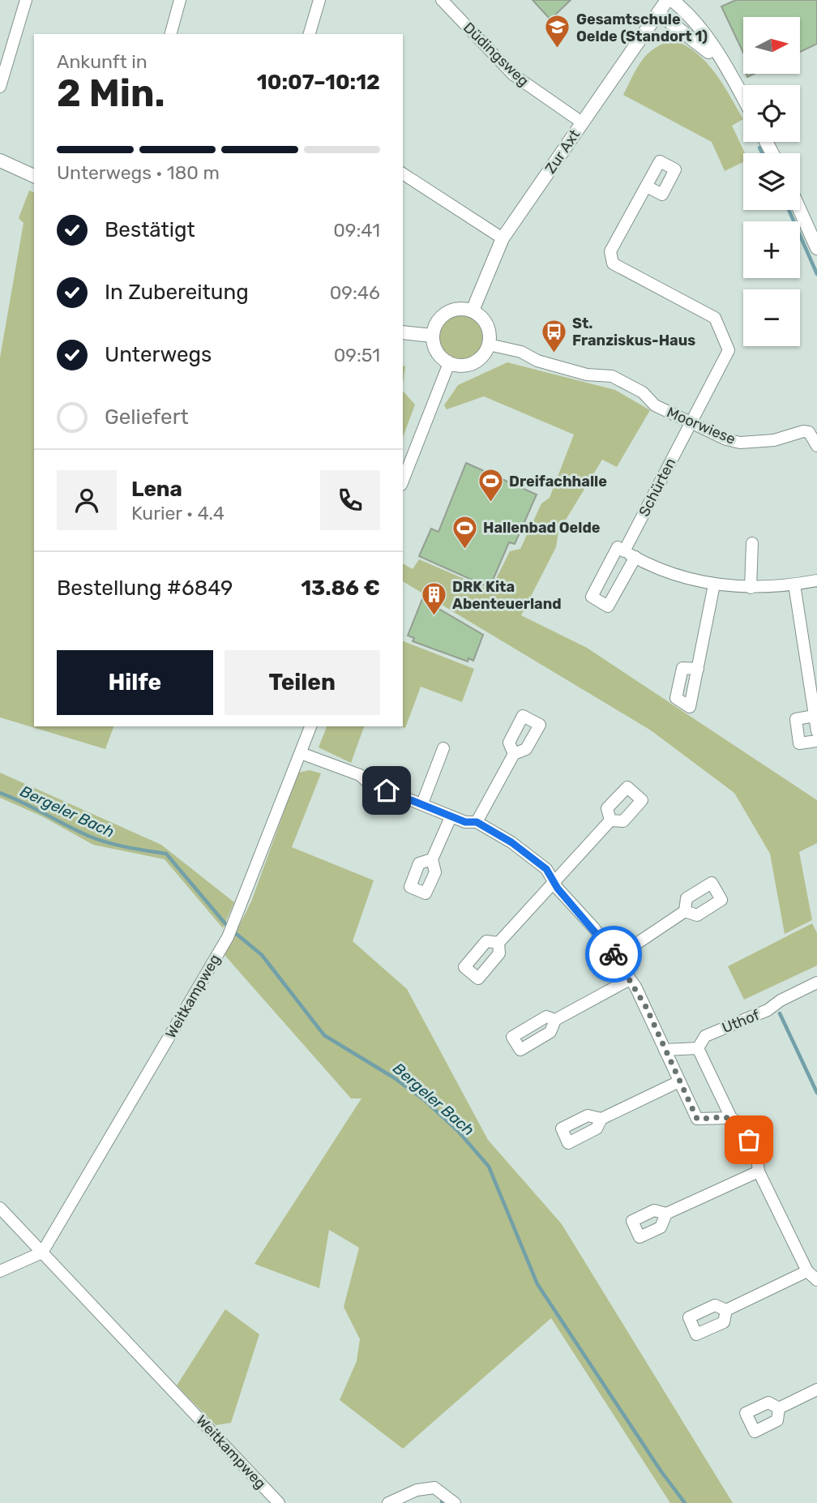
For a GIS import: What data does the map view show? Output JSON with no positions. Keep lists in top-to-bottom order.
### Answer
{
  "streets": {
    "street": [
      "Düdingsweg",
      "Zur Axt",
      "Moorwiese",
      "Schürten",
      "Weitkampweg",
      "Uthof"
    ]
  },
  "crossings": [
    ["Düdingsweg", "Zur Axt"],
    ["Zur Axt", "Moorwiese"],
    ["Moorwiese", "Schürten"]
  ],
  "water": ["Bergeler Bach"],
  "places": {
    "school or university": ["Gesamtschule Oelde (Standort 1)"],
    "bus stop": ["St. Franziskus-Haus"],
    "sports": ["Dreifachhalle", "Hallenbad Oelde"],
    "building": ["DRK Kita Abenteuerland"]
  },
  "north": "right",
  "page": {
    "map_buttons": ["+", "−"],
    "heading": ["2 Min.", "Ankunft in", "10:07–10:12"],
    "panel": [
      "Lena",
      "Kurier · 4.4",
      "Bestellung #6849",
      "13.86 €"
    ],
    "bar": "Unterwegs · 180 m",
    "list": [
      ["Bestätigt", "09:41"],
      ["In Zubereitung", "09:46"],
      ["Unterwegs", "09:51"],
      "Geliefert"
    ],
    "buttons": ["Hilfe", "Teilen"]
  }
}
